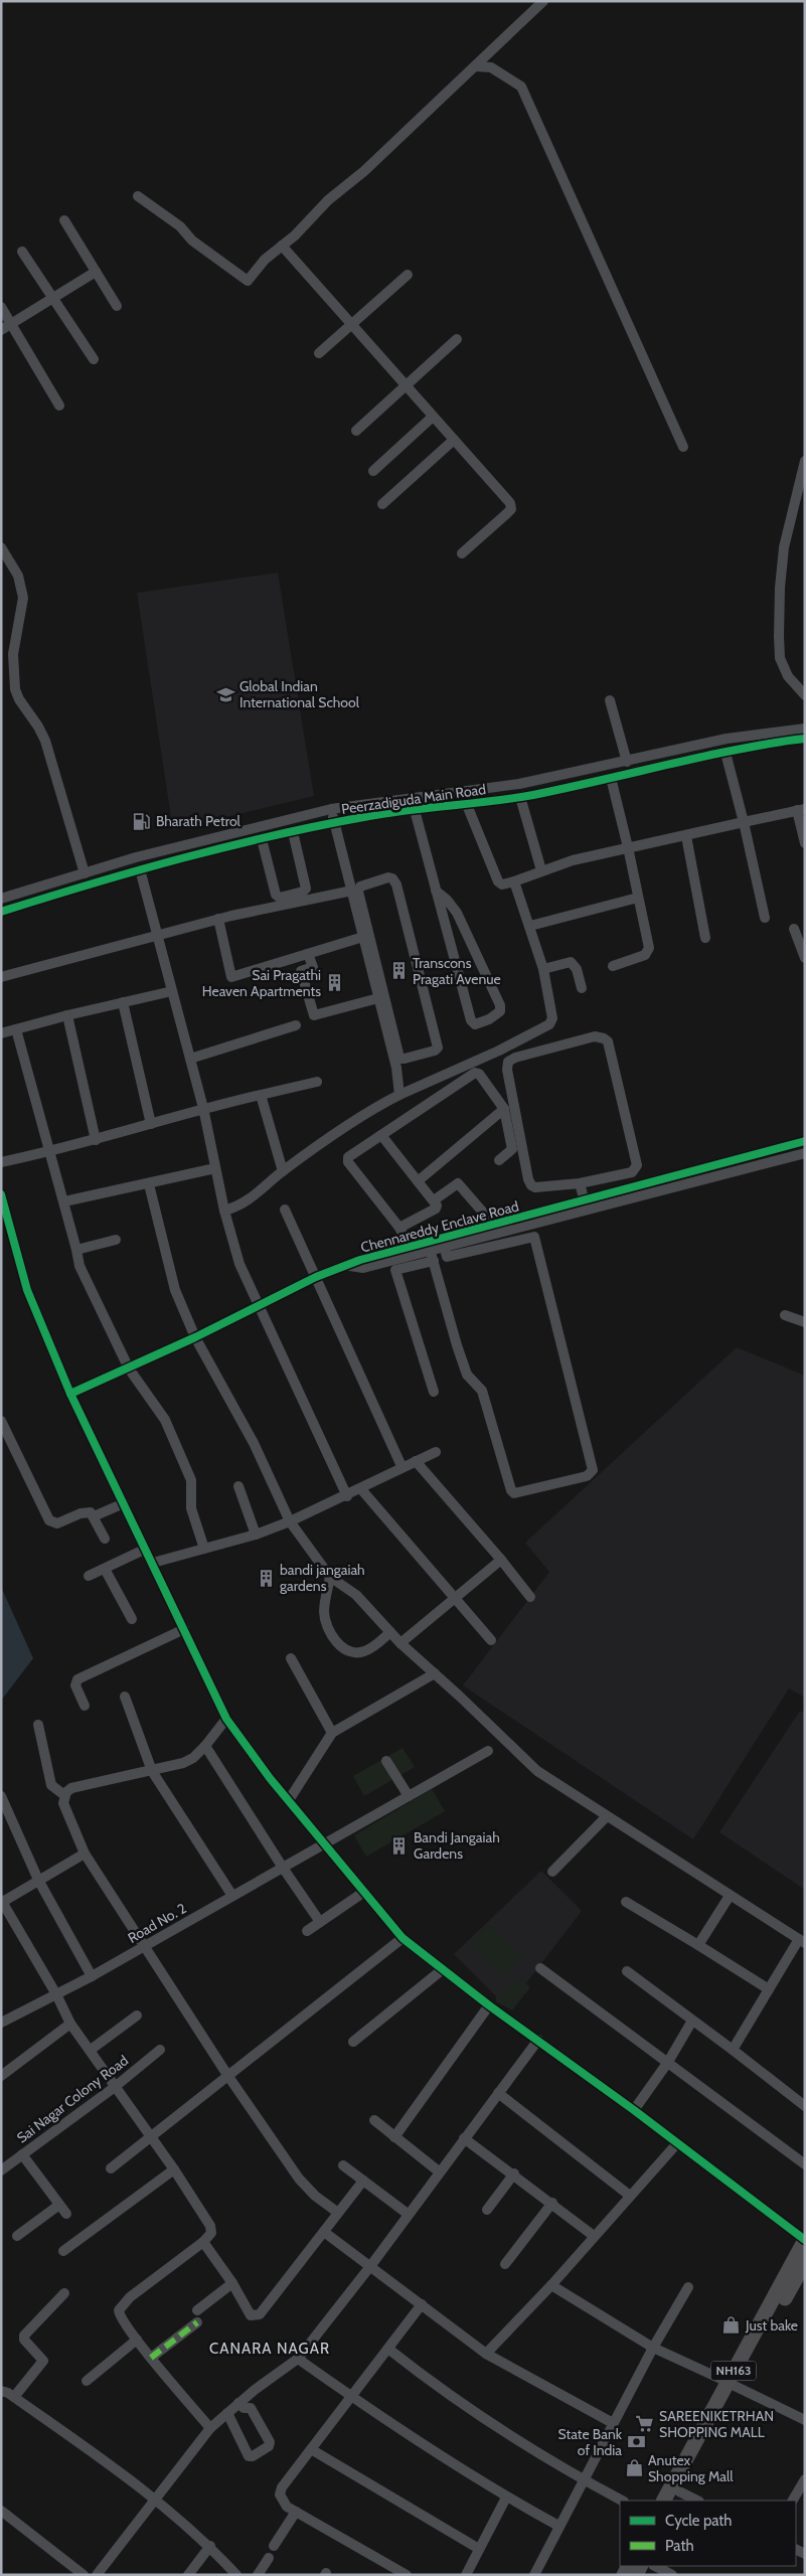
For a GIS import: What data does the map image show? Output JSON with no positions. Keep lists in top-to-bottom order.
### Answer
{
  "streets": {
    "highway": ["NH163"],
    "street": [
      "Peerzadiguda Main Road",
      "Chennareddy Enclave Road",
      "Road No. 2",
      "Sai Nagar Colony Road"
    ]
  },
  "districts": ["CANARA NAGAR"],
  "places": {
    "school or university": ["Global Indian International School"],
    "fuel station": ["Bharath Petrol"],
    "building": [
      "Transcons Pragati Avenue",
      "Sai Pragathi Heaven Apartments",
      "bandi jangaiah gardens",
      "Bandi Jangaiah Gardens"
    ],
    "shop": ["Just bake", "Anutex Shopping Mall"],
    "supermarket": ["SAREENIKETRHAN SHOPPING MALL"],
    "bank": ["State Bank of India"]
  },
  "legend": ["Cycle path", "Path"]
}
